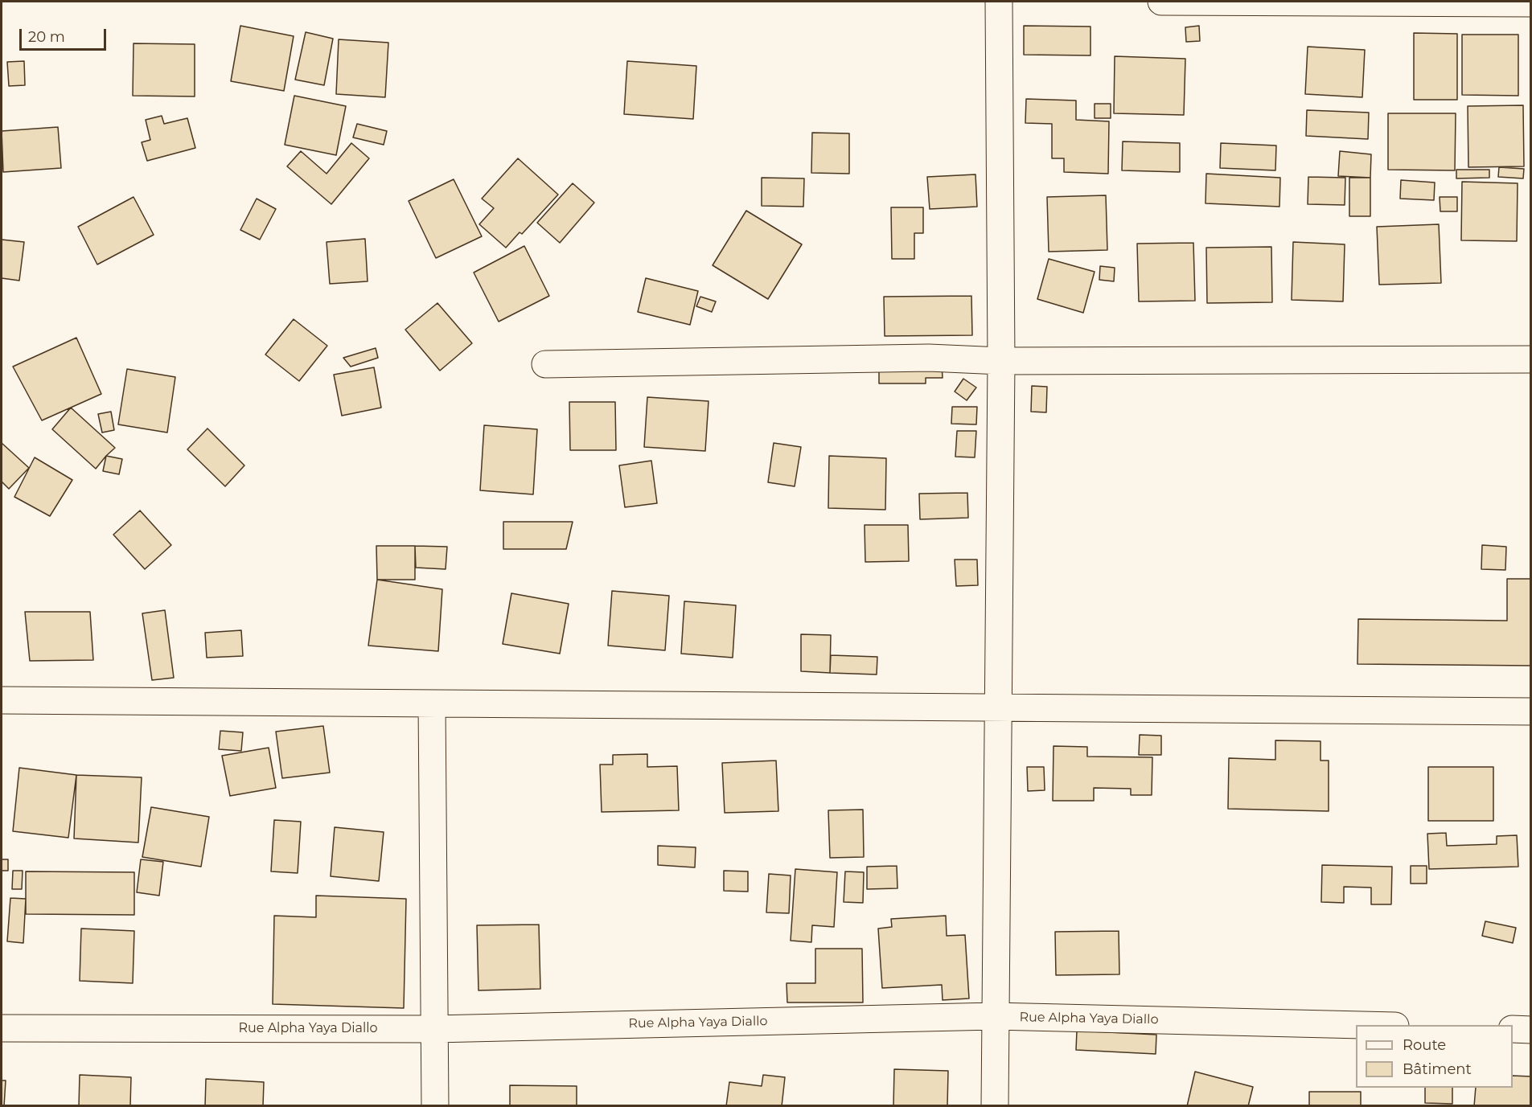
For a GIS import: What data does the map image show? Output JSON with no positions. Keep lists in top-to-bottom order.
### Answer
{
  "streets": {
    "street": ["Rue Alpha Yaya Diallo"]
  },
  "legend": ["Route", "Bâtiment"],
  "scale_bar": "20 m"
}
